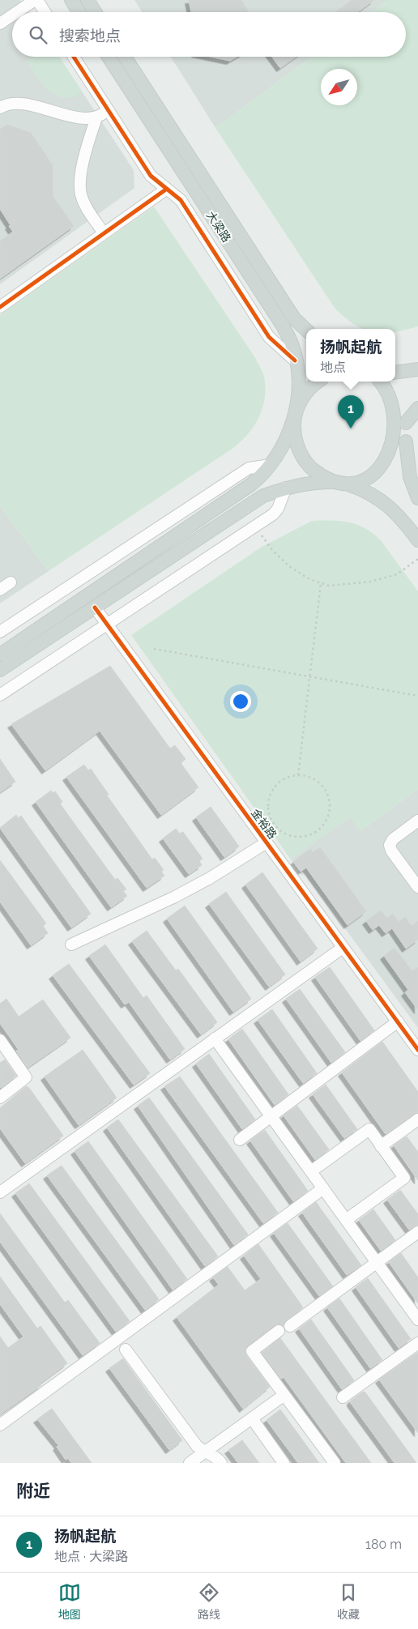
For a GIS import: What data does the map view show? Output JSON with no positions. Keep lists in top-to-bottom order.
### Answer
{
  "streets": {
    "main road": ["大梁路"],
    "street": ["金裕路"]
  },
  "north": "bottom left",
  "page": {
    "search": "搜索地点",
    "popup": ["扬帆起航", "地点"],
    "pins": "1",
    "heading": "附近",
    "list": [
      {
        "mark": "1",
        "name": "扬帆起航",
        "note": "地点 · 大梁路",
        "value": "180 m"
      }
    ],
    "nav": ["地图", "路线", "收藏"]
  }
}
